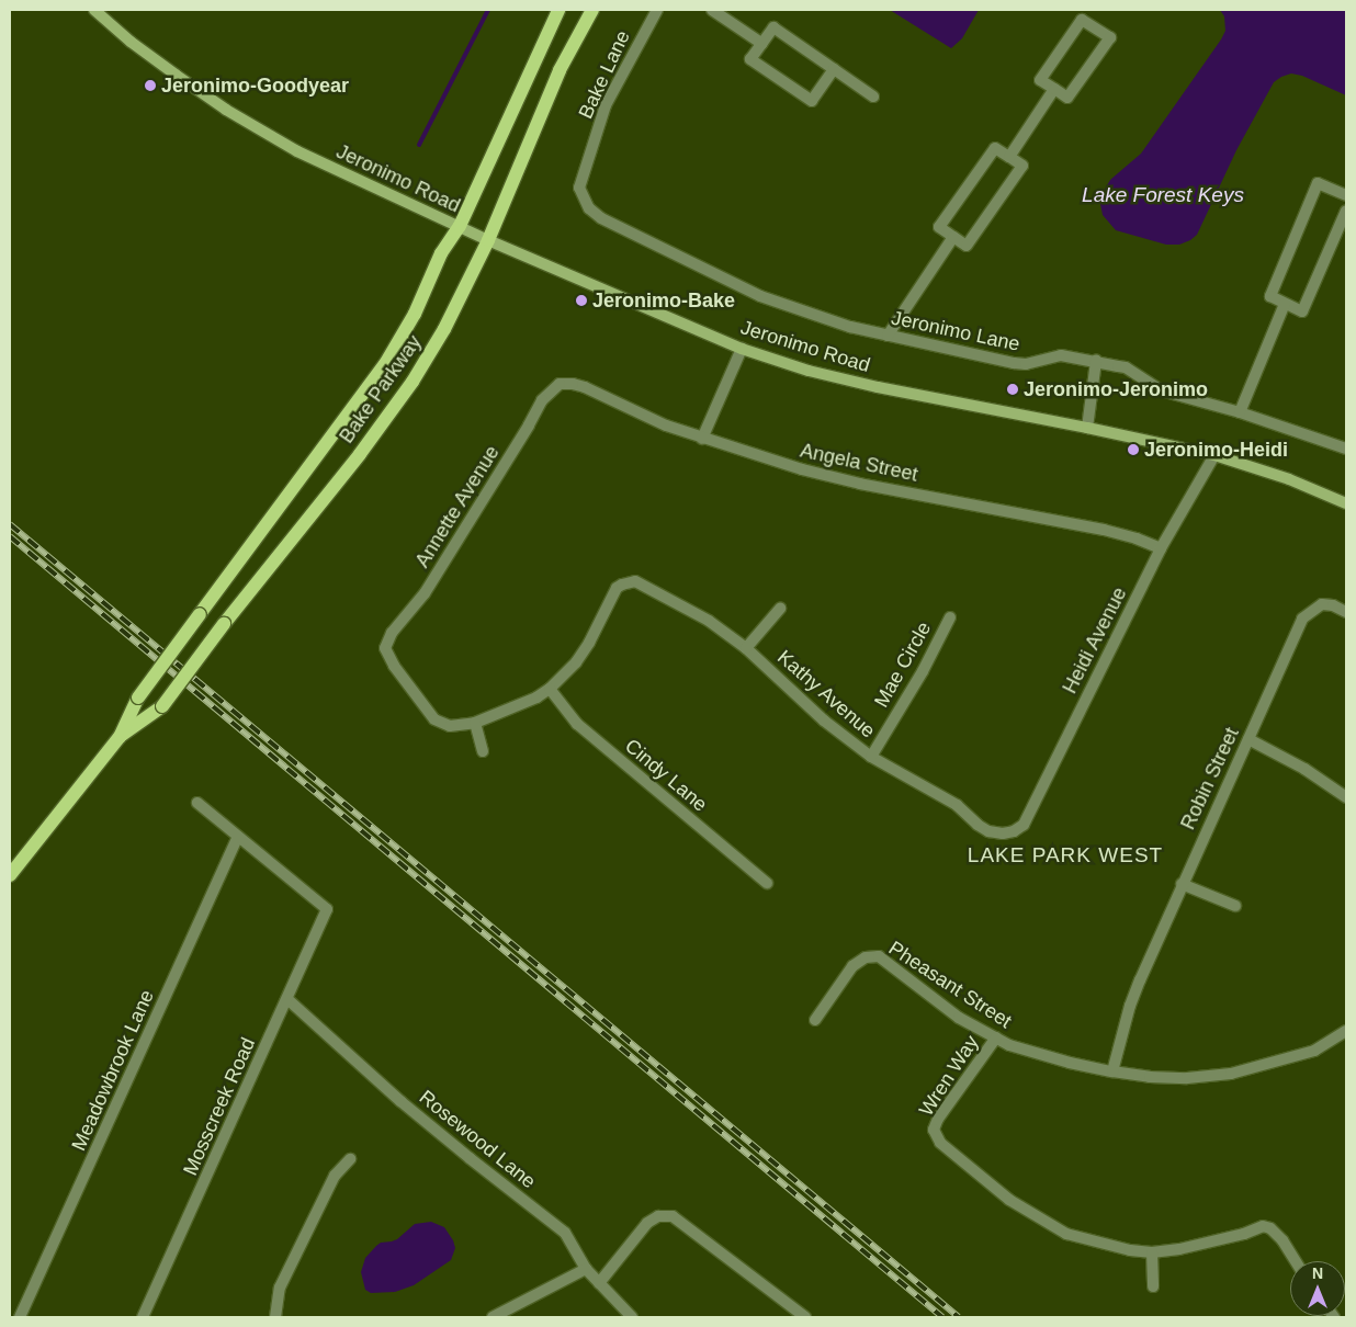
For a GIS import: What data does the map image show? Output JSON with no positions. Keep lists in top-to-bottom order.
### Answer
{
  "streets": {
    "main road": ["Jeronimo Road", "Bake Parkway"],
    "street": [
      "Bake Lane",
      "Jeronimo Lane",
      "Angela Street",
      "Annette Avenue",
      "Heidi Avenue",
      "Mae Circle",
      "Kathy Avenue",
      "Cindy Lane",
      "Robin Street",
      "Pheasant Street",
      "Meadowbrook Lane",
      "Wren Way",
      "Mosscreek Road",
      "Rosewood Lane"
    ]
  },
  "crossings": [
    ["Bake Lane", "Jeronimo Lane"],
    ["Jeronimo Road", "Bake Parkway"],
    ["Jeronimo Road", "Heidi Avenue"],
    ["Angela Street", "Annette Avenue"],
    ["Angela Street", "Heidi Avenue"],
    ["Heidi Avenue", "Kathy Avenue"],
    ["Mae Circle", "Kathy Avenue"],
    ["Kathy Avenue", "Cindy Lane"],
    ["Robin Street", "Pheasant Street"],
    ["Pheasant Street", "Wren Way"],
    ["Meadowbrook Lane", "Mosscreek Road"],
    ["Mosscreek Road", "Rosewood Lane"]
  ],
  "districts": ["LAKE PARK WEST"],
  "water": ["Lake Forest Keys"],
  "places": [
    "Jeronimo-Goodyear",
    "Jeronimo-Bake",
    "Jeronimo-Jeronimo",
    "Jeronimo-Heidi"
  ],
  "north": "top"
}
